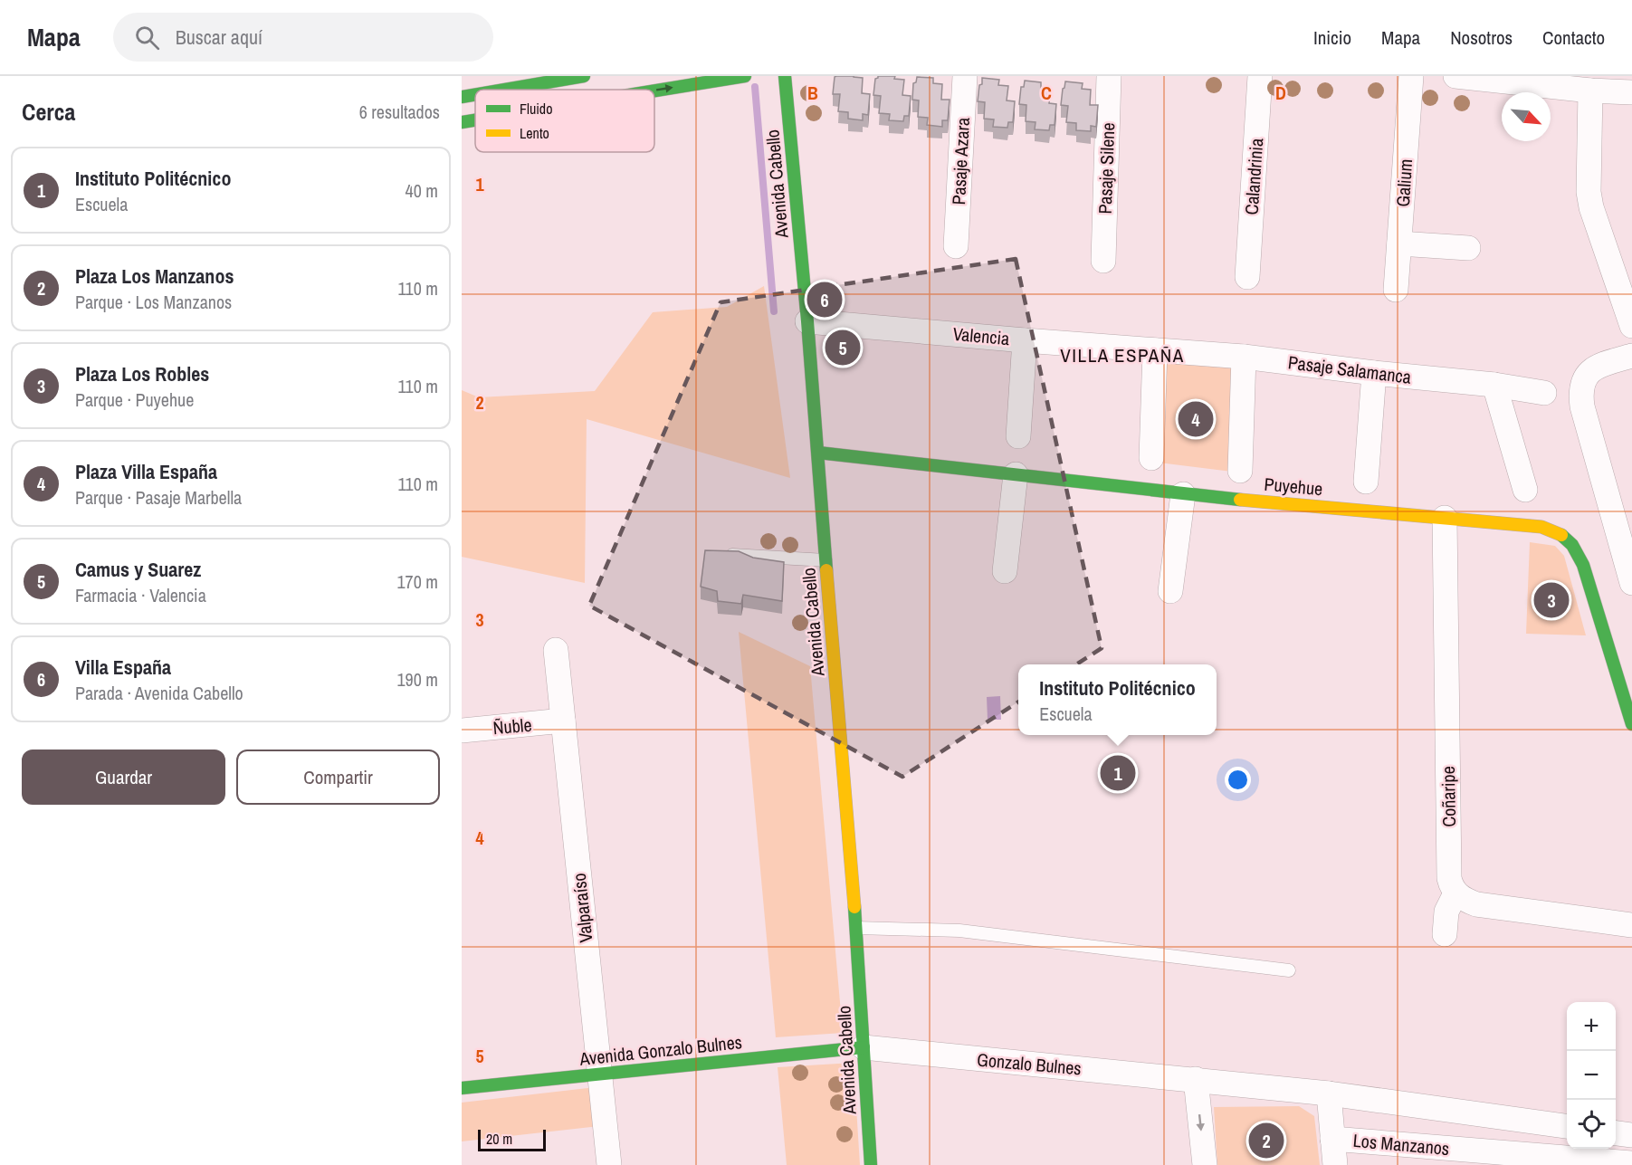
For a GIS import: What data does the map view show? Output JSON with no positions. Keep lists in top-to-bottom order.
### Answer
{
  "streets": {
    "street": [
      "Pasaje Azara",
      "Pasaje Silene",
      "Calandrinia",
      "Galium",
      "Avenida Cabello",
      "Valencia",
      "Pasaje Salamanca",
      "Puyehue",
      "Ñuble",
      "Coñaripe",
      "Valparaíso",
      "Avenida Gonzalo Bulnes",
      "Gonzalo Bulnes",
      "Los Manzanos"
    ]
  },
  "crossings": [
    ["Avenida Cabello", "Valencia"],
    ["Avenida Cabello", "Puyehue"],
    ["Avenida Cabello", "Avenida Gonzalo Bulnes"],
    ["Avenida Cabello", "Gonzalo Bulnes"],
    ["Valencia", "Pasaje Salamanca"],
    ["Puyehue", "Coñaripe"],
    ["Ñuble", "Valparaíso"],
    ["Valparaíso", "Avenida Gonzalo Bulnes"],
    ["Avenida Gonzalo Bulnes", "Gonzalo Bulnes"]
  ],
  "districts": ["VILLA ESPAÑA"],
  "legend": ["Fluido", "Lento"],
  "scale_bar": "20 m",
  "north": "bottom right",
  "page": {
    "header": "Mapa",
    "search": "Buscar aquí",
    "nav": [
      "Inicio",
      "Mapa",
      "Nosotros",
      "Contacto"
    ],
    "heading": ["Cerca", "6 resultados"],
    "list": [
      {
        "mark": "1",
        "name": "Instituto Politécnico",
        "note": "Escuela",
        "value": "40 m"
      },
      {
        "mark": "2",
        "name": "Plaza Los Manzanos",
        "note": "Parque · Los Manzanos",
        "value": "110 m"
      },
      {
        "mark": "3",
        "name": "Plaza Los Robles",
        "note": "Parque · Puyehue",
        "value": "110 m"
      },
      {
        "mark": "4",
        "name": "Plaza Villa España",
        "note": "Parque · Pasaje Marbella",
        "value": "110 m"
      },
      {
        "mark": "5",
        "name": "Camus y Suarez",
        "note": "Farmacia · Valencia",
        "value": "170 m"
      },
      {
        "mark": "6",
        "name": "Villa España",
        "note": "Parada · Avenida Cabello",
        "value": "190 m"
      }
    ],
    "pins": [
      "6",
      "5",
      "4",
      "3",
      "1",
      "2"
    ],
    "popup": ["Instituto Politécnico", "Escuela"],
    "buttons": ["Guardar", "Compartir"],
    "map_buttons": ["+", "−"],
    "scale": "20 m"
  },
  "grid": {
    "columns": ["B", "C", "D"],
    "rows": [
      "1",
      "2",
      "3",
      "4",
      "5"
    ]
  }
}
